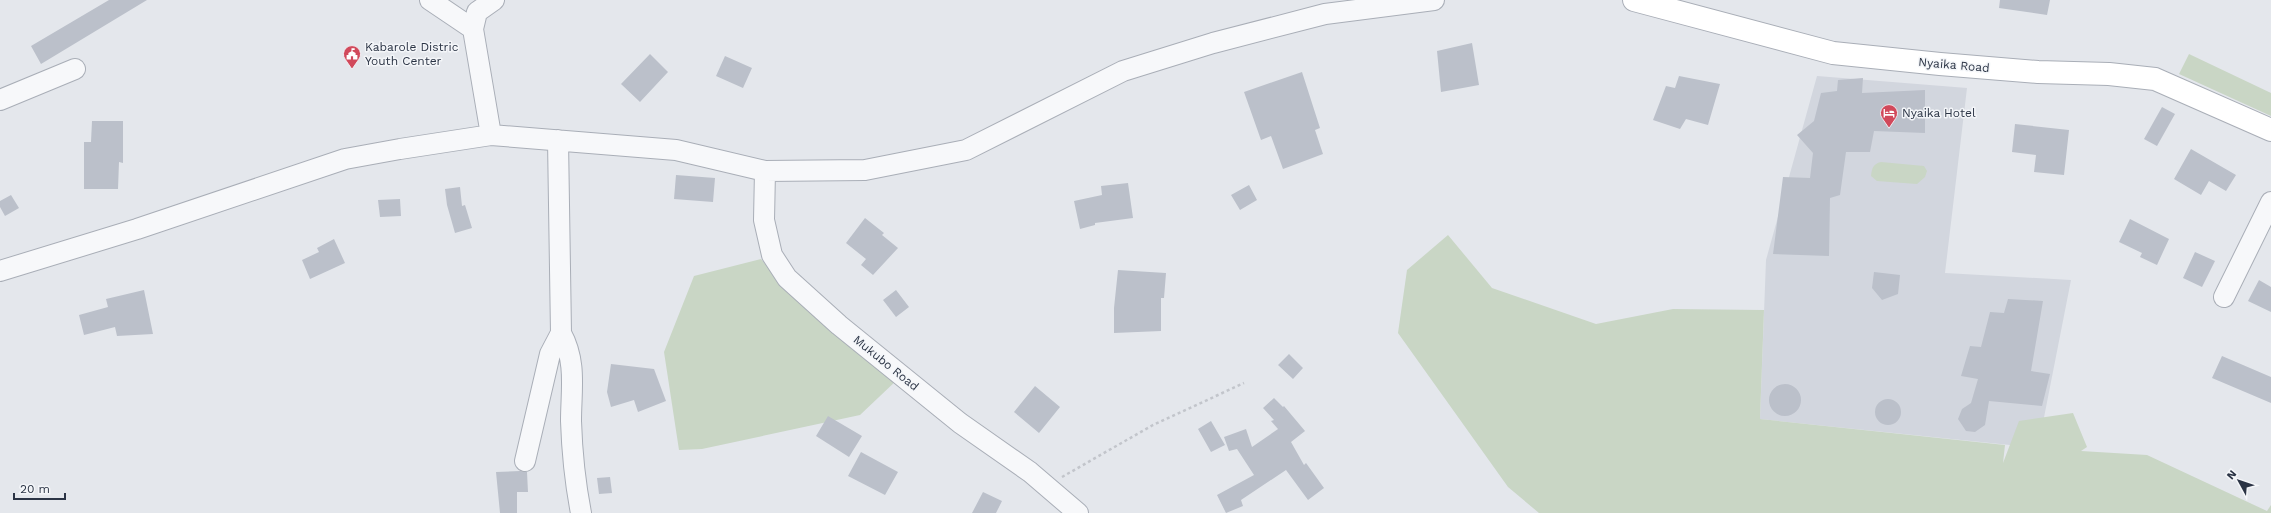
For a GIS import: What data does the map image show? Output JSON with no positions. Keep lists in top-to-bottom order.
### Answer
{
  "streets": {
    "street": ["Nyaika Road", "Mukubo Road"]
  },
  "places": {
    "public building": ["Kabarole Distric Youth Center"],
    "hotel": ["Nyaika Hotel"]
  },
  "scale_bar": "20 m",
  "north": "top left"
}
